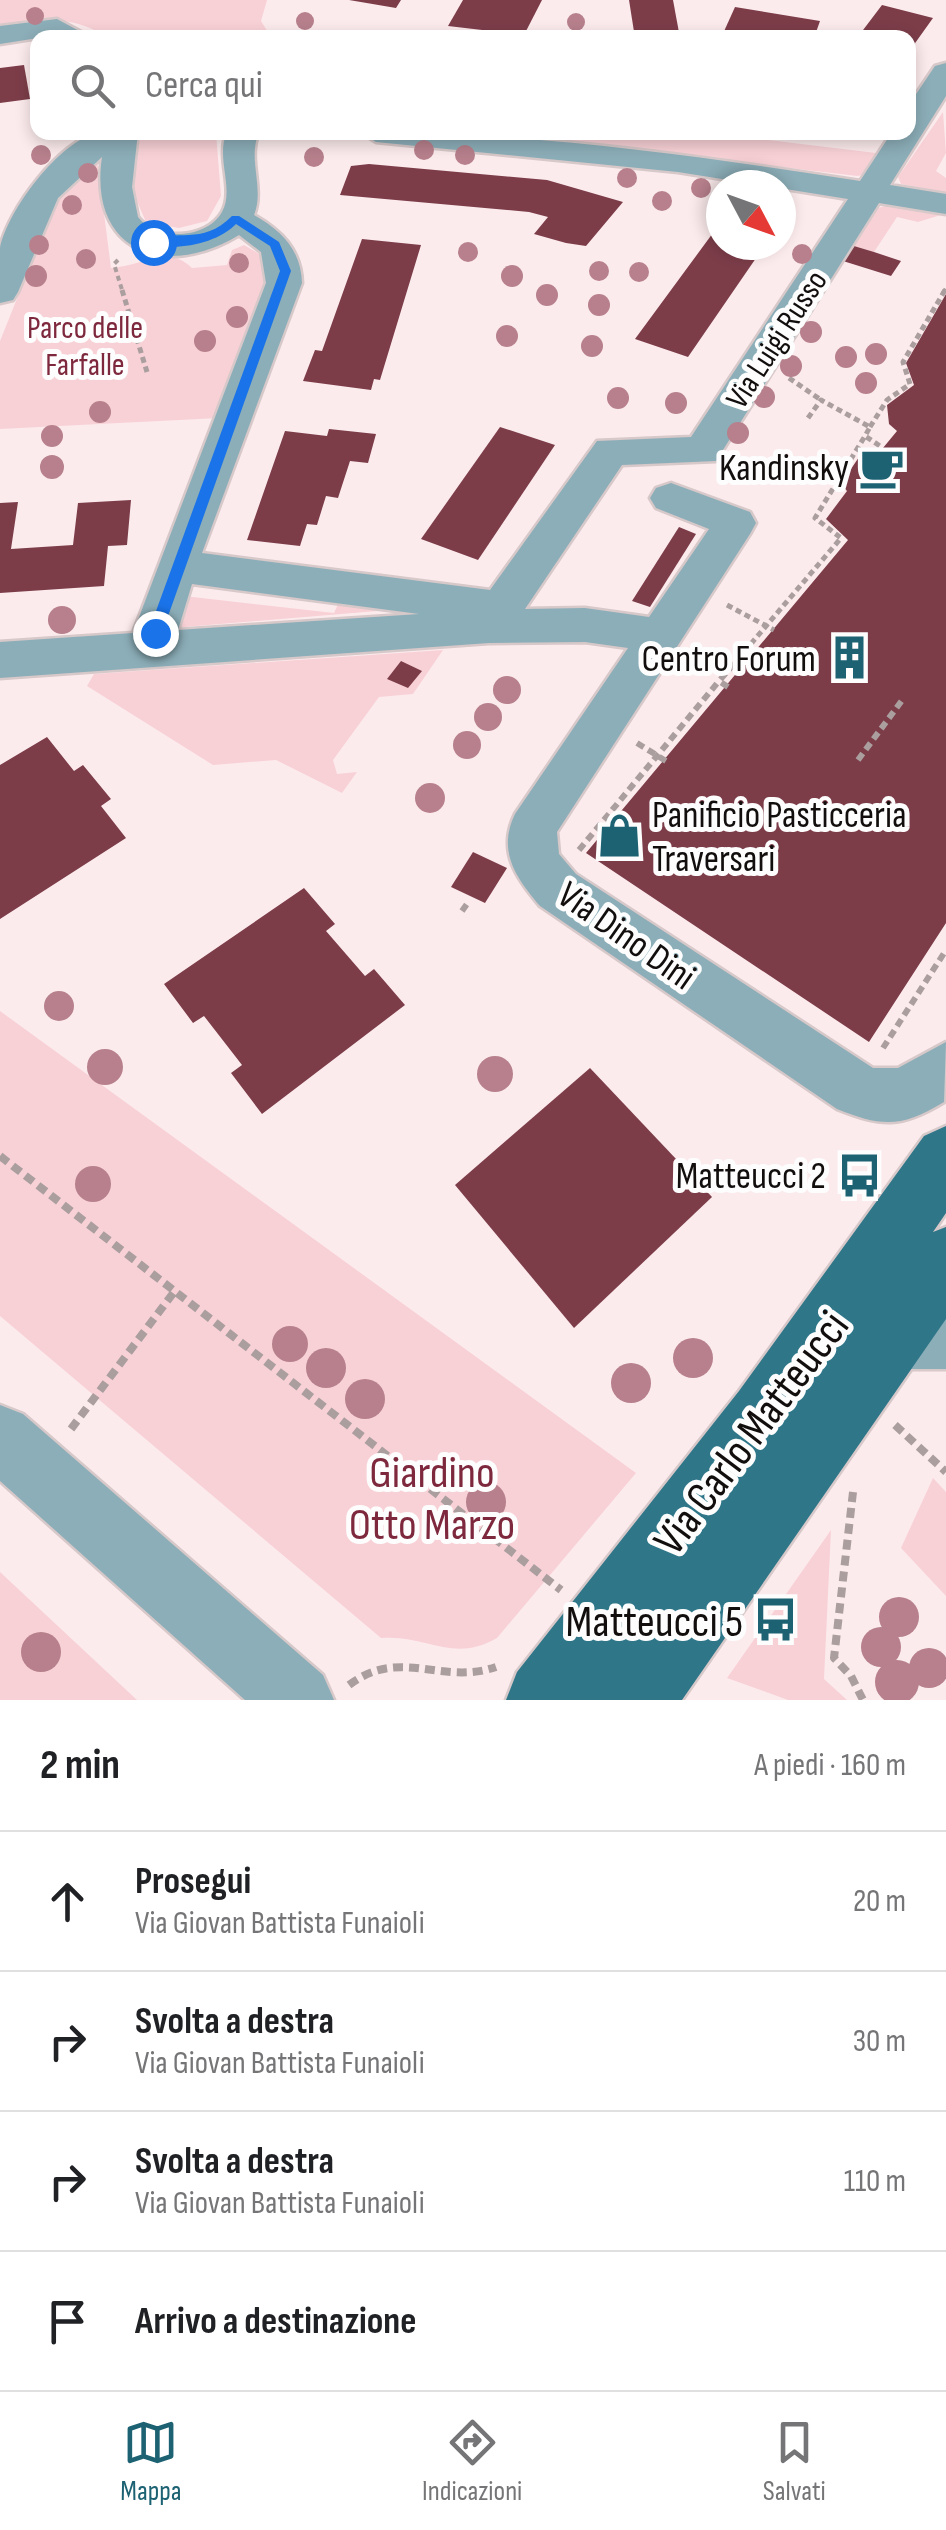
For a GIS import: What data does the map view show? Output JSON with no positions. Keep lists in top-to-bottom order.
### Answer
{
  "streets": {
    "main road": ["Via Carlo Matteucci"],
    "street": ["Via Luigi Russo", "Via Dino Dini"]
  },
  "parks": ["Parco delle Farfalle", "Giardino Otto Marzo"],
  "places": {
    "cafe": ["Kandinsky"],
    "building": ["Centro Forum"],
    "shop": ["Panificio Pasticceria Traversari"],
    "bus stop": ["Matteucci 2", "Matteucci 5"]
  },
  "north": "bottom right",
  "page": {
    "search": "Cerca qui",
    "heading": ["2 min", "A piedi · 160 m"],
    "list": [
      ["Prosegui", "Via Giovan Battista Funaioli", "20 m"],
      ["Svolta a destra", "Via Giovan Battista Funaioli", "30 m"],
      ["Svolta a destra", "Via Giovan Battista Funaioli", "110 m"],
      "Arrivo a destinazione"
    ],
    "nav": ["Mappa", "Indicazioni", "Salvati"]
  }
}
